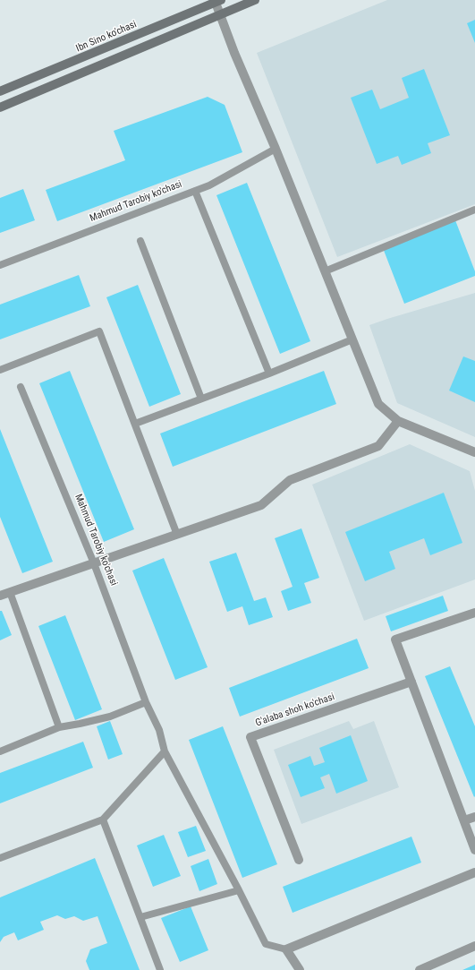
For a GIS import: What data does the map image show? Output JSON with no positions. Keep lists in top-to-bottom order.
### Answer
{
  "streets": {
    "main road": ["Ibn Sino ko'chasi"],
    "street": ["G'alaba shoh ko'chasi"],
    "lane": ["Mahmud Tarobiy ko'chasi"]
  }
}
